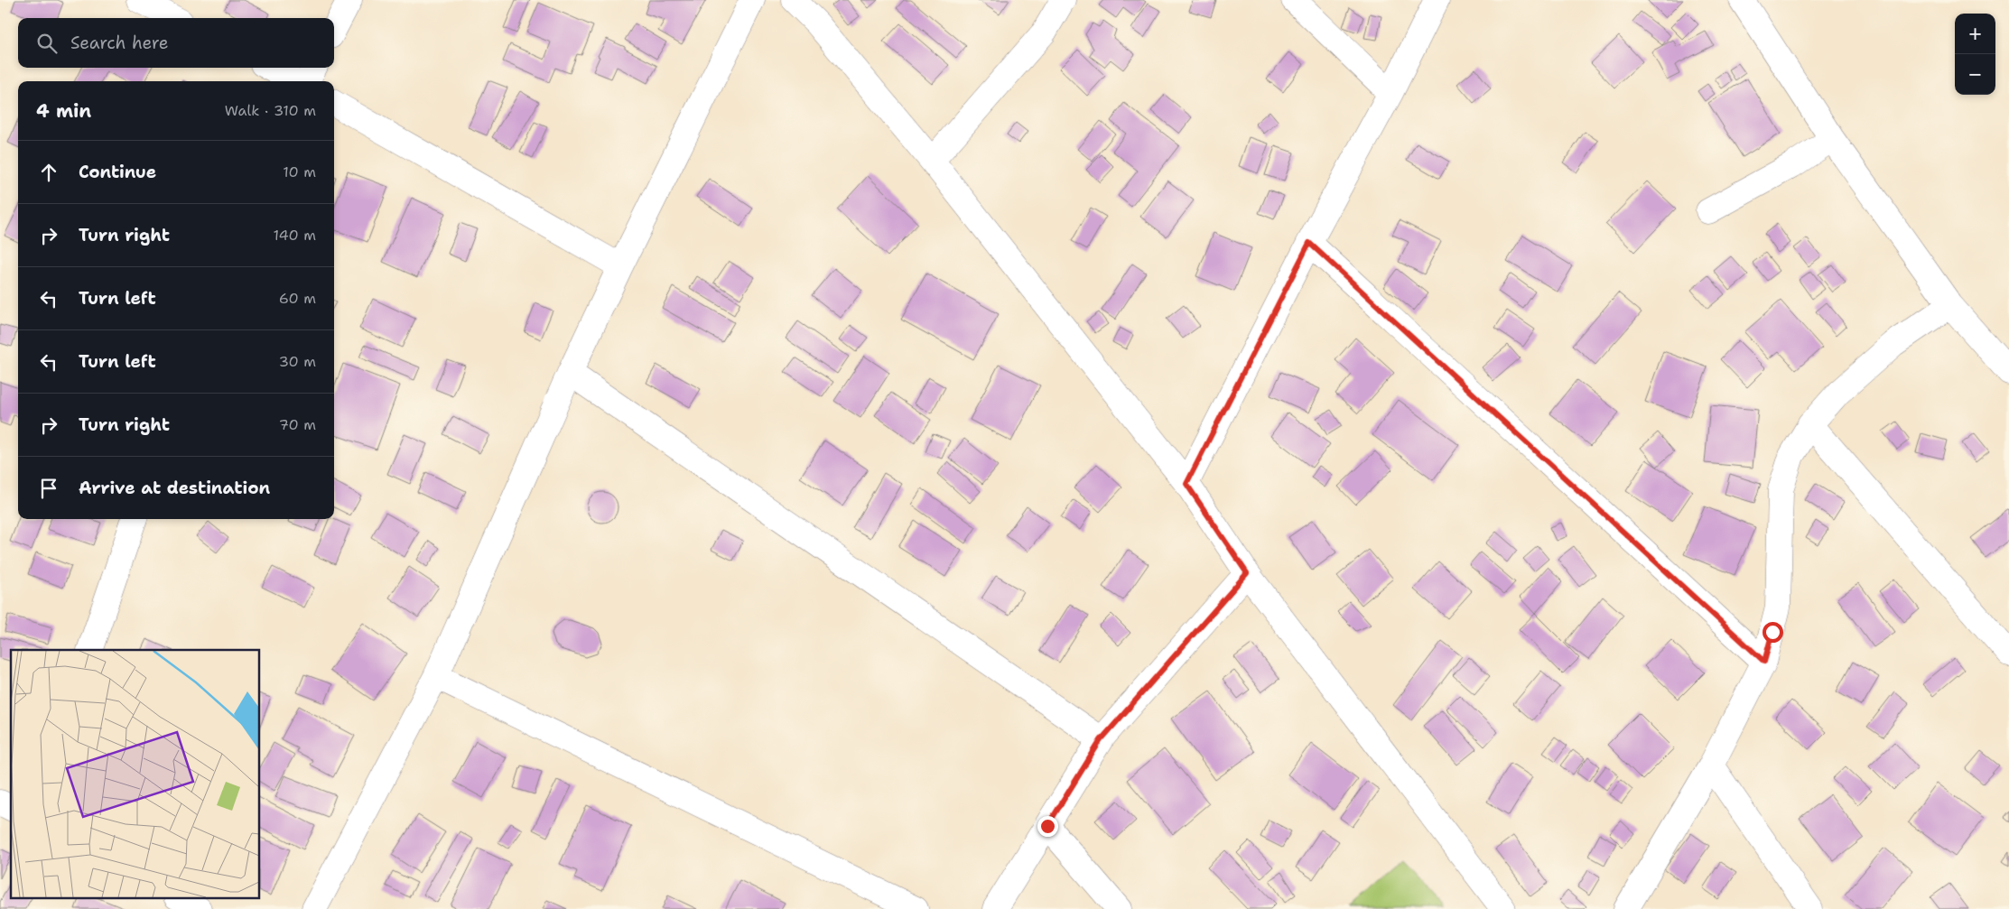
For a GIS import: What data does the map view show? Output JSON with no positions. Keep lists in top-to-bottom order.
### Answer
{
  "page": {
    "map_buttons": ["+", "−"],
    "search": "Search here",
    "heading": ["4 min", "Walk · 310 m"],
    "list": [
      ["Continue", "10 m"],
      ["Turn right", "140 m"],
      ["Turn left", "60 m"],
      ["Turn left", "30 m"],
      ["Turn right", "70 m"],
      "Arrive at destination"
    ]
  }
}
